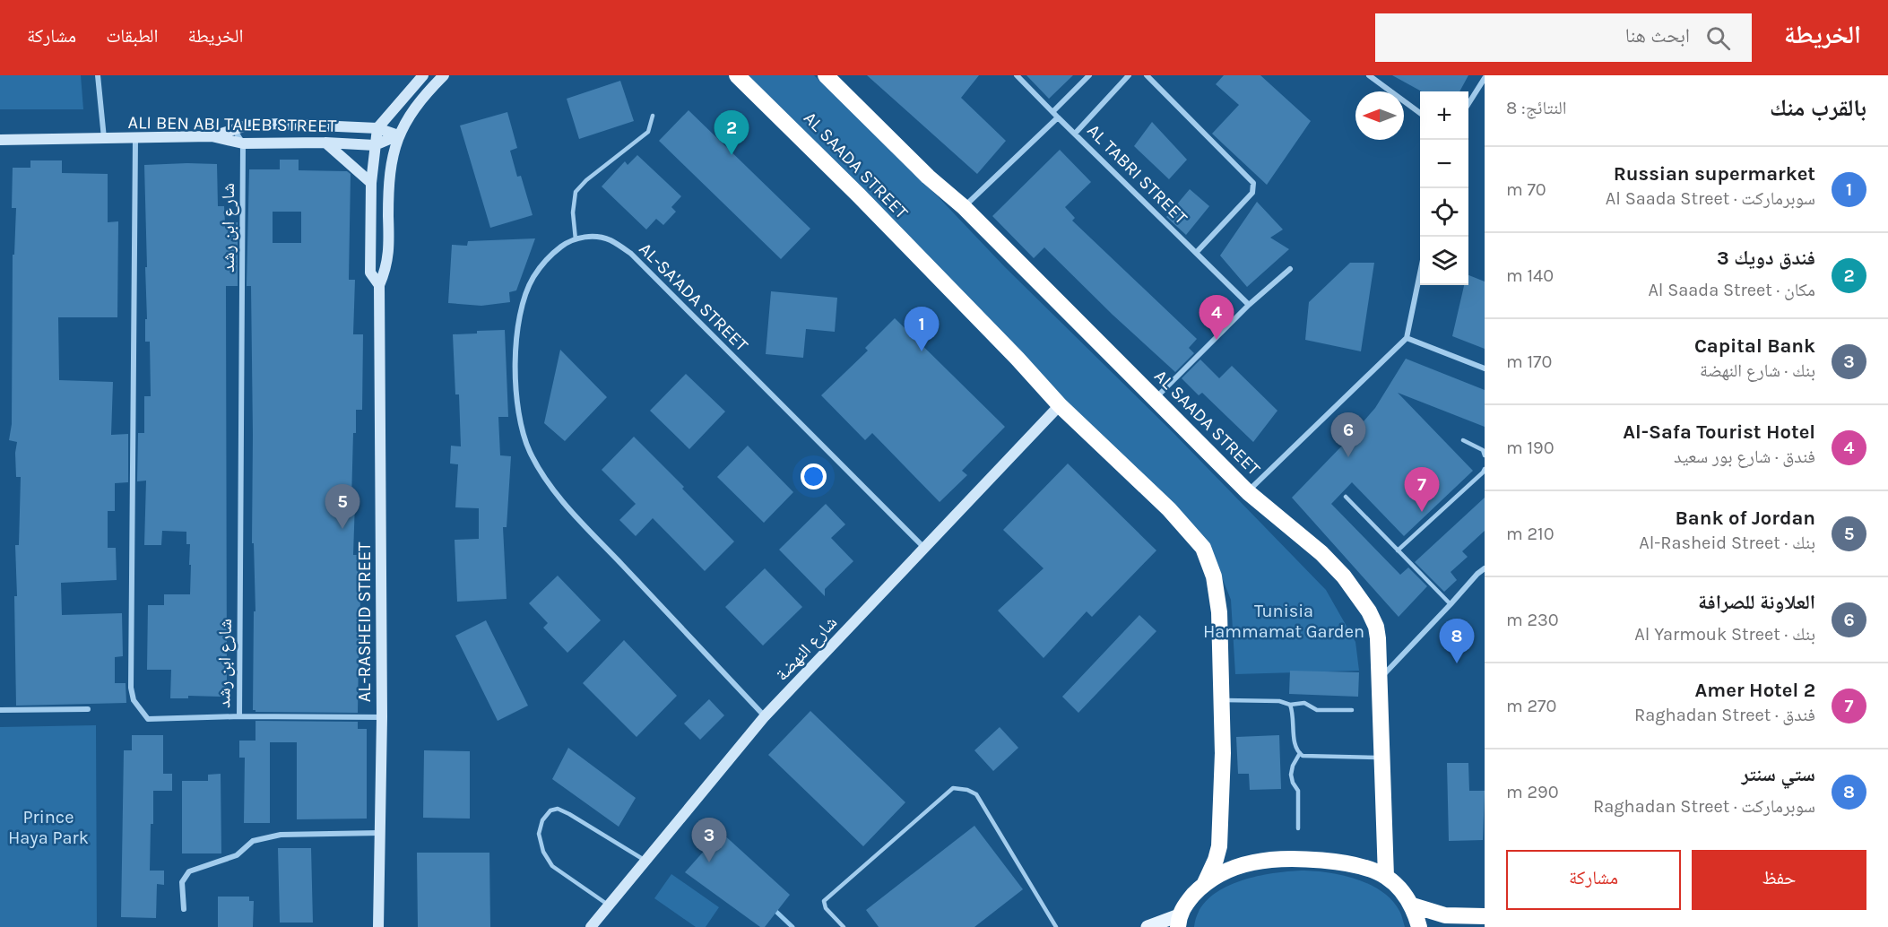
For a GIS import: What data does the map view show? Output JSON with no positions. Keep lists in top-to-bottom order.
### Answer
{
  "streets": {
    "highway": ["AL SAADA STREET"],
    "main road": ["ALI BEN ABI TALEB STREET", "AL-RASHEID STREET", "شارع النهضة"],
    "street": ["AL TABRI STREET", "شارع ابن رشد", "AL-SA'ADA STREET"]
  },
  "crossings": [
    ["ALI BEN ABI TALEB STREET", "شارع ابن رشد"],
    ["ALI BEN ABI TALEB STREET", "AL-RASHEID STREET"],
    ["AL SAADA STREET", "شارع النهضة"],
    ["AL-SA'ADA STREET", "شارع النهضة"]
  ],
  "parks": ["Tunisia Hammamat Garden", "Prince Haya Park"],
  "north": "left",
  "page": {
    "header": "الخريطة",
    "search": "ابحث هنا",
    "nav": ["الخريطة", "الطبقات", "مشاركة"],
    "heading": ["بالقرب منك", "النتائج: 8"],
    "map_buttons": ["+", "−"],
    "pins": [
      "2",
      "4",
      "1",
      "6",
      "7",
      "5",
      "8",
      "3"
    ],
    "list": [
      {
        "mark": "1",
        "name": "Russian supermarket",
        "note": "سوبرماركت · Al Saada Street",
        "value": "70 m"
      },
      {
        "mark": "2",
        "name": "فندق دويك 3",
        "note": "مكان · Al Saada Street",
        "value": "140 m"
      },
      {
        "mark": "3",
        "name": "Capital Bank",
        "note": "بنك · شارع النهضة",
        "value": "170 m"
      },
      {
        "mark": "4",
        "name": "Al-Safa Tourist Hotel",
        "note": "فندق · شارع بور سعيد",
        "value": "190 m"
      },
      {
        "mark": "5",
        "name": "Bank of Jordan",
        "note": "بنك · Al-Rasheid Street",
        "value": "210 m"
      },
      {
        "mark": "6",
        "name": "العلاونة للصرافة",
        "note": "بنك · Al Yarmouk Street",
        "value": "230 m"
      },
      {
        "mark": "7",
        "name": "Amer Hotel 2",
        "note": "فندق · Raghadan Street",
        "value": "270 m"
      },
      {
        "mark": "8",
        "name": "ستي سنتر",
        "note": "سوبرماركت · Raghadan Street",
        "value": "290 m"
      }
    ],
    "buttons": ["حفظ", "مشاركة"]
  }
}
